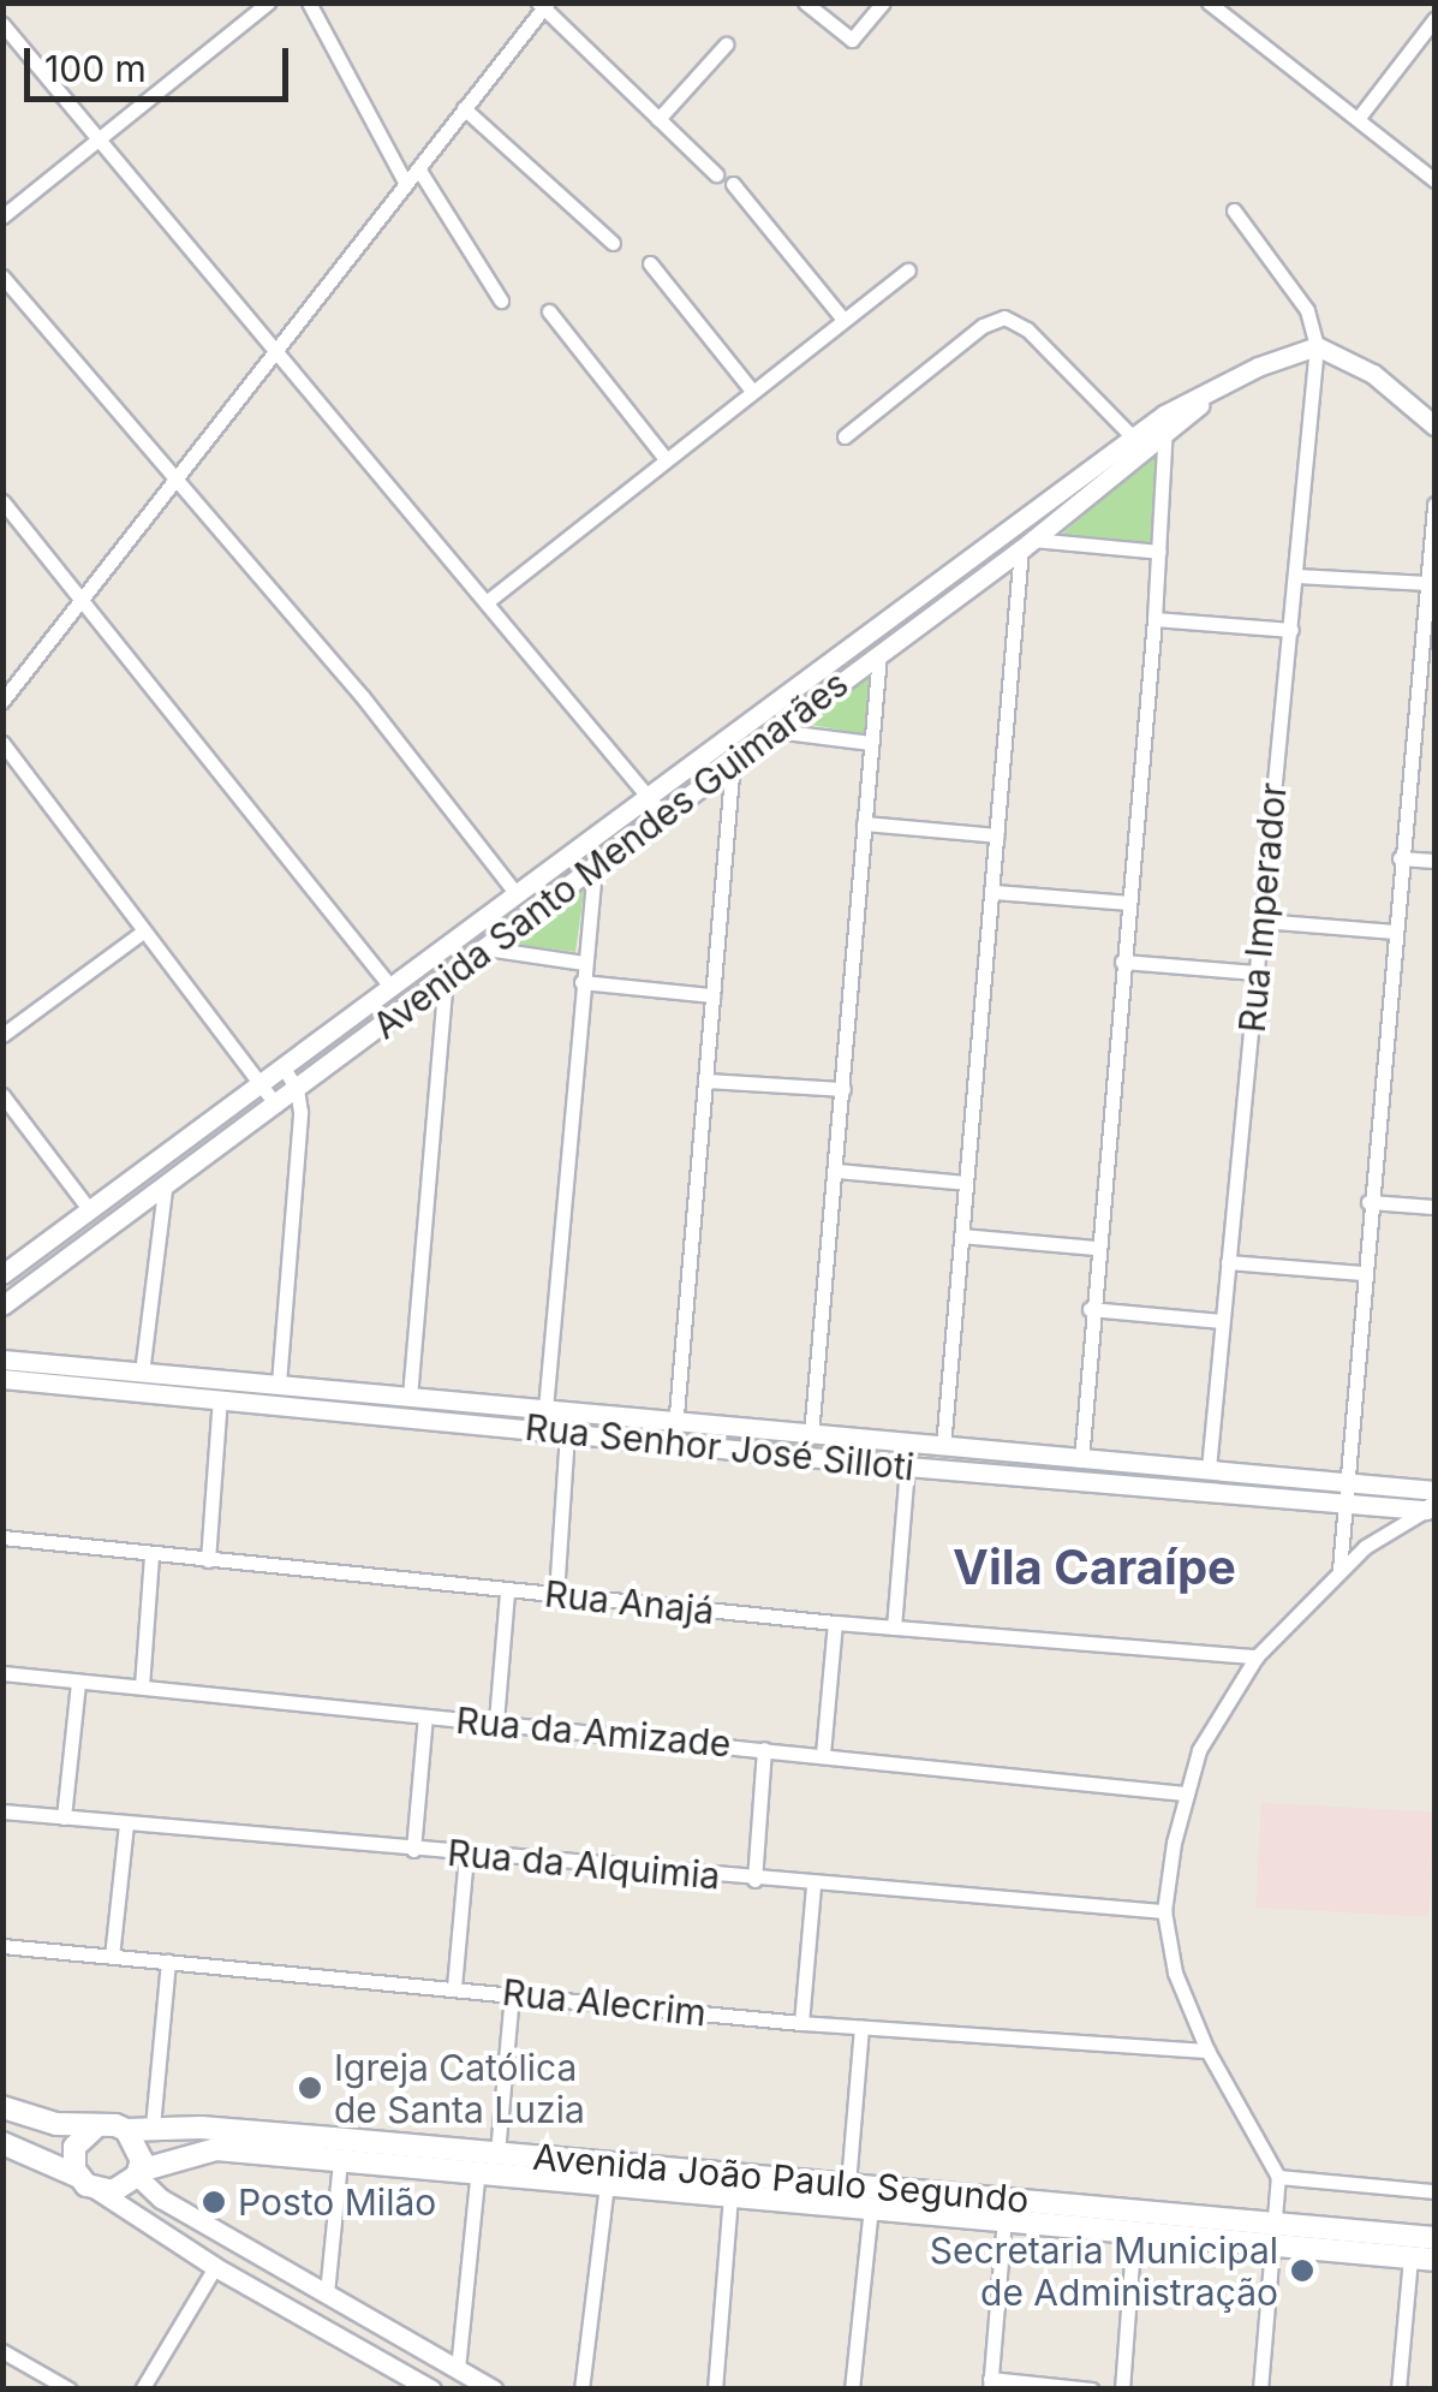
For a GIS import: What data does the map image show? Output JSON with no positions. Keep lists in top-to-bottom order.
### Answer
{
  "streets": {
    "main road": ["Avenida João Paulo Segundo"],
    "street": [
      "Avenida Santo Mendes Guimarães",
      "Rua Imperador",
      "Rua Senhor José Silloti",
      "Rua Anajá",
      "Rua da Amizade",
      "Rua da Alquimia",
      "Rua Alecrim"
    ]
  },
  "crossings": [
    ["Avenida Santo Mendes Guimarães", "Rua Imperador"],
    ["Rua Imperador", "Rua Senhor José Silloti"]
  ],
  "districts": ["Vila Caraípe"],
  "places": ["Igreja Católica de Santa Luzia", "Posto Milão", "Secretaria Municipal de Administração"],
  "scale_bar": "100 m"
}
